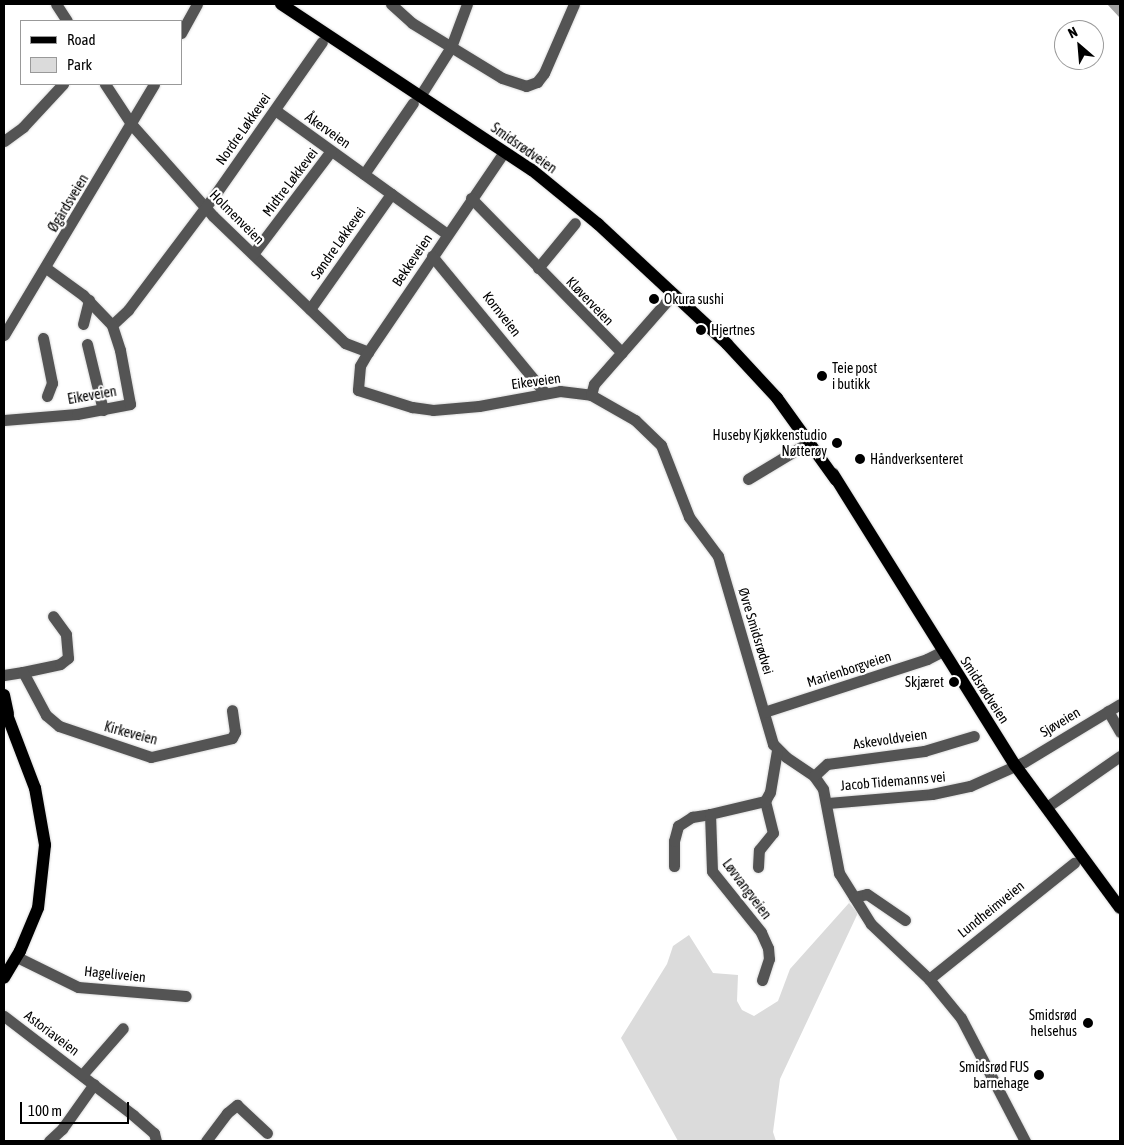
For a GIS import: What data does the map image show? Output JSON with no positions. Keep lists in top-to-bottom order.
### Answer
{
  "streets": {
    "main road": ["Smidsrødveien"],
    "street": [
      "Nordre Løkkevei",
      "Åkerveien",
      "Midtre Løkkevei",
      "Øgårdsveien",
      "Holmenveien",
      "Søndre Løkkevei",
      "Bekkeveien",
      "Kløverveien",
      "Kornveien",
      "Eikeveien",
      "Øvre Smidsrødvei",
      "Marienborgveien",
      "Sjøveien",
      "Kirkeveien",
      "Askevoldveien",
      "Jacob Tidemanns vei",
      "Løvvangveien",
      "Lundheimveien",
      "Hageliveien",
      "Astoriaveien"
    ]
  },
  "crossings": [
    ["Nordre Løkkevei", "Åkerveien"],
    ["Nordre Løkkevei", "Holmenveien"],
    ["Nordre Løkkevei", "Eikeveien"],
    ["Åkerveien", "Midtre Løkkevei"],
    ["Åkerveien", "Søndre Løkkevei"],
    ["Åkerveien", "Bekkeveien"],
    ["Smidsrødveien", "Bekkeveien"],
    ["Smidsrødveien", "Marienborgveien"],
    ["Smidsrødveien", "Sjøveien"],
    ["Smidsrødveien", "Jacob Tidemanns vei"],
    ["Midtre Løkkevei", "Holmenveien"],
    ["Øgårdsveien", "Holmenveien"],
    ["Øgårdsveien", "Eikeveien"],
    ["Holmenveien", "Søndre Løkkevei"],
    ["Holmenveien", "Bekkeveien"],
    ["Bekkeveien", "Kløverveien"],
    ["Bekkeveien", "Kornveien"],
    ["Bekkeveien", "Eikeveien"],
    ["Kornveien", "Eikeveien"],
    ["Eikeveien", "Øvre Smidsrødvei"],
    ["Øvre Smidsrødvei", "Marienborgveien"],
    ["Sjøveien", "Jacob Tidemanns vei"]
  ],
  "places": [
    "Okura sushi",
    "Hjertnes",
    "Teie post i butikk",
    "Huseby Kjøkkenstudio Nøtterøy",
    "Håndverksenteret",
    "Skjæret",
    "Smidsrød helsehus",
    "Smidsrød FUS barnehage"
  ],
  "legend": ["Road", "Park"],
  "scale_bar": "100 m",
  "north": "top left"
}
